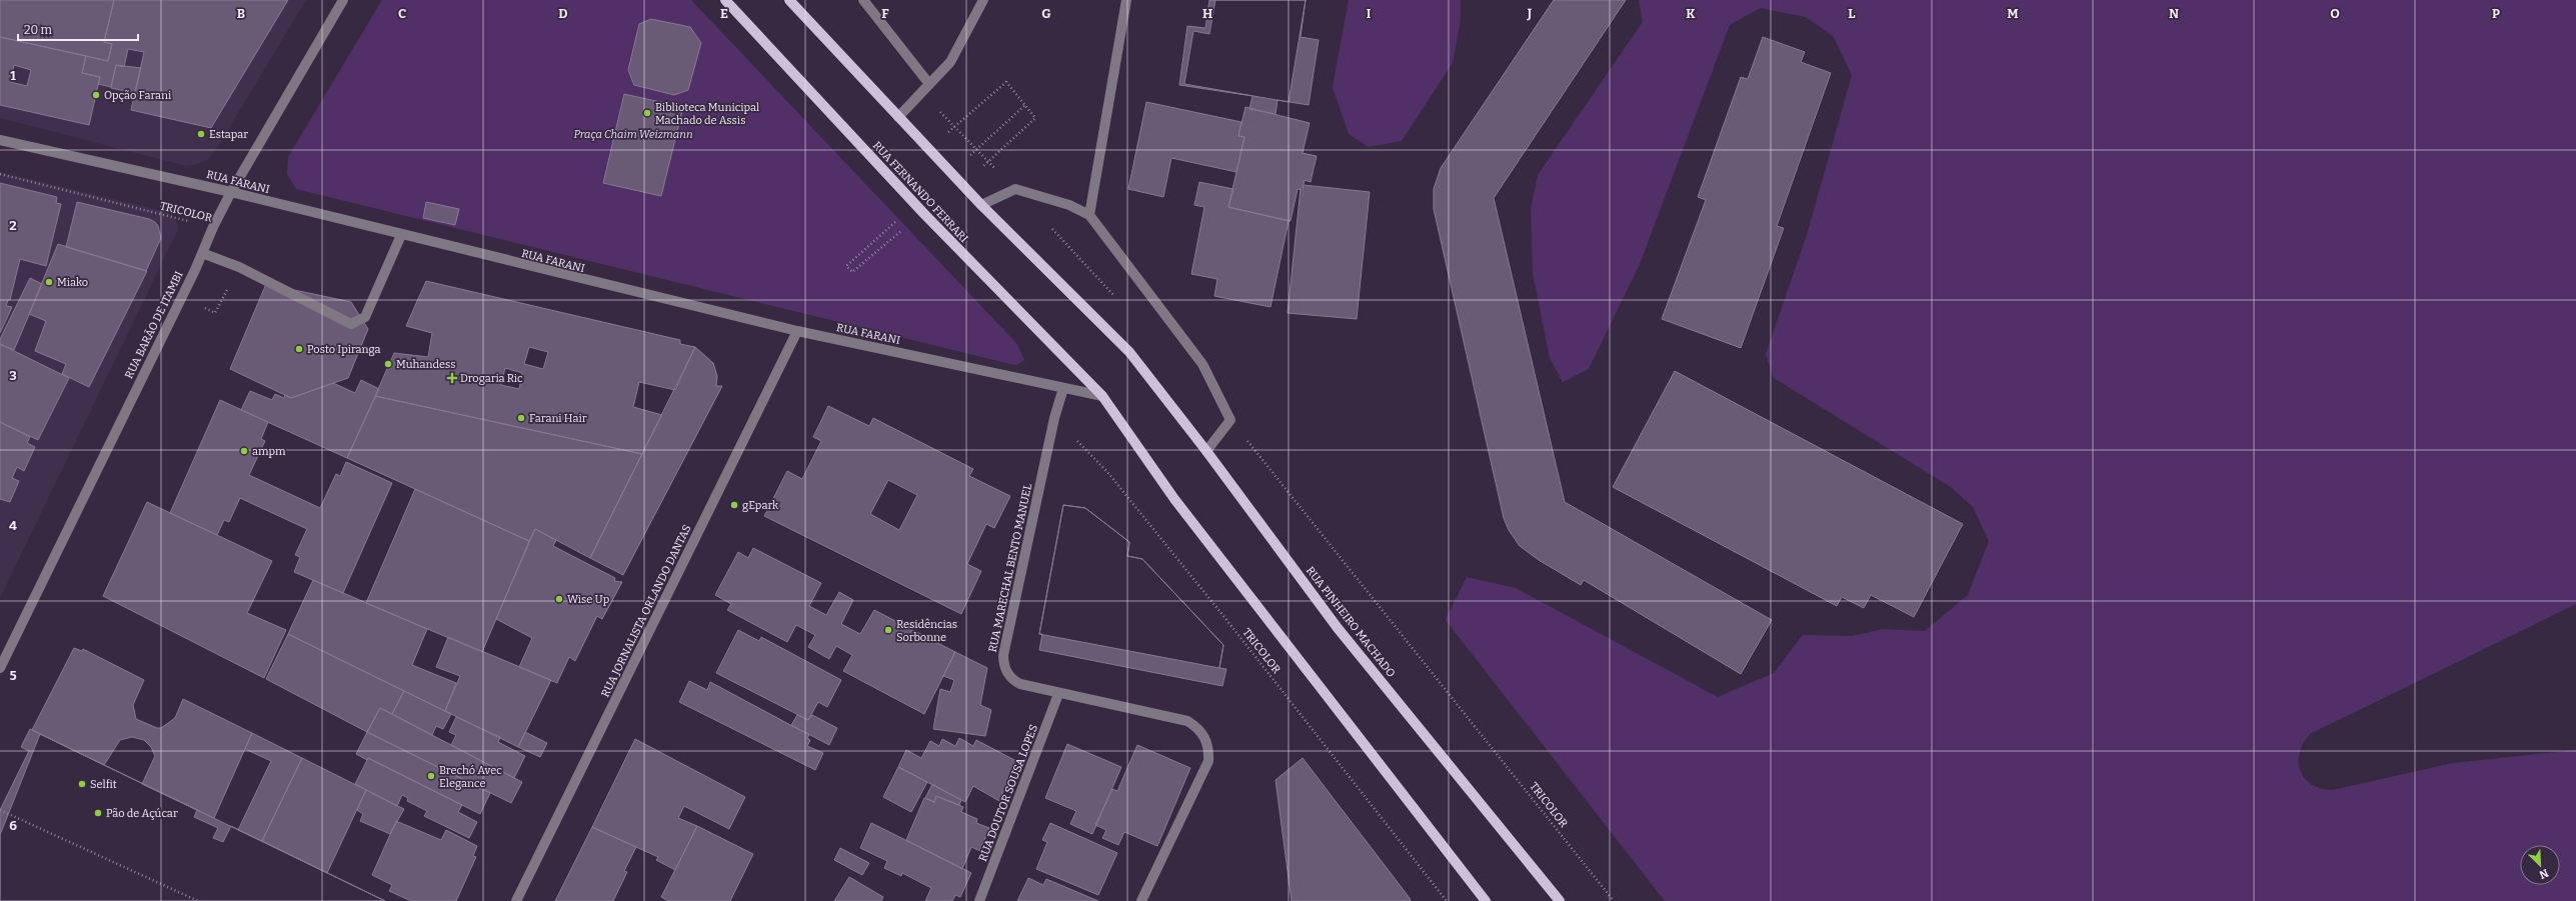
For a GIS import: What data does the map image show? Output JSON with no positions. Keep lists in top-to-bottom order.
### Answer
{
  "streets": {
    "main road": ["RUA FERNANDO FERRARI", "RUA PINHEIRO MACHADO"],
    "street": [
      "RUA FARANI",
      "RUA BARÃO DE ITAMBI",
      "RUA MARECHAL BENTO MANUEL",
      "RUA JORNALISTA ORLANDO DANTAS",
      "RUA DOUTOR SOUSA LOPES"
    ],
    "path": ["TRICOLOR"]
  },
  "crossings": [
    ["RUA FARANI", "RUA FERNANDO FERRARI"],
    ["RUA FARANI", "RUA BARÃO DE ITAMBI"],
    ["RUA FARANI", "RUA MARECHAL BENTO MANUEL"],
    ["RUA FARANI", "RUA JORNALISTA ORLANDO DANTAS"],
    ["TRICOLOR", "RUA BARÃO DE ITAMBI"],
    ["TRICOLOR", "RUA MARECHAL BENTO MANUEL"],
    ["RUA MARECHAL BENTO MANUEL", "RUA DOUTOR SOUSA LOPES"]
  ],
  "parks": ["Praça Chaim Weizmann"],
  "places": {
    "other": [
      "Opção Farani",
      "Biblioteca Municipal Machado de Assis",
      "Estapar",
      "Miako",
      "Posto Ipiranga",
      "Muhandess",
      "Farani Hair",
      "ampm",
      "gEpark",
      "Wise Up",
      "Residências Sorbonne",
      "Brechó Avec Elegance",
      "Selfit",
      "Pão de Açúcar"
    ],
    "health": ["Drogaria Ric"]
  },
  "scale_bar": "20 m",
  "north": "bottom right",
  "grid": {
    "columns": [
      "B",
      "C",
      "D",
      "E",
      "F",
      "G",
      "H",
      "I",
      "J",
      "K",
      "L",
      "M",
      "N",
      "O",
      "P"
    ],
    "rows": [
      "1",
      "2",
      "3",
      "4",
      "5",
      "6"
    ]
  }
}
